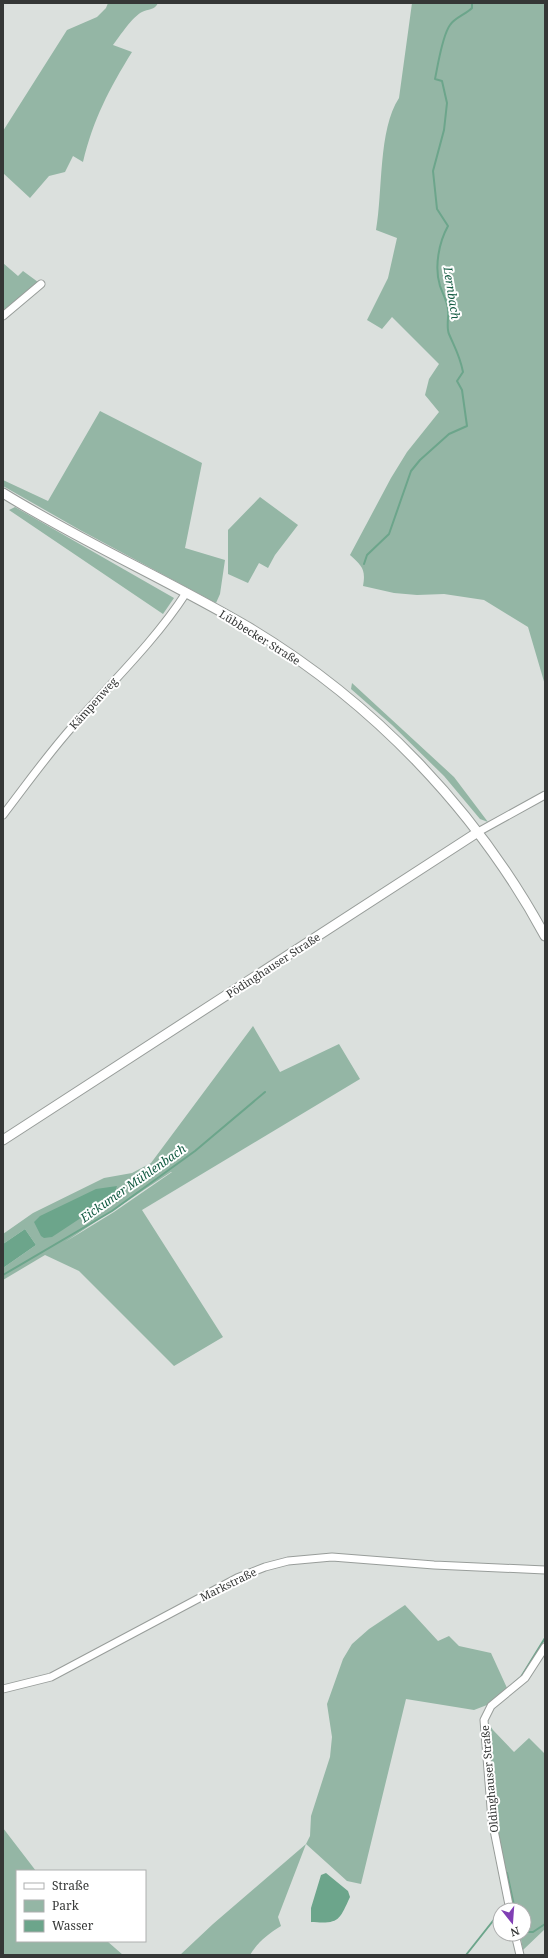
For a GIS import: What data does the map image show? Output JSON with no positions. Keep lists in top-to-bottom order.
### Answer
{
  "streets": {
    "main road": ["Lübbecker Straße", "Pödinghauser Straße"],
    "street": ["Kämpenweg", "Markstraße", "Oldinghauser Straße"]
  },
  "crossings": [
    ["Lübbecker Straße", "Kämpenweg"],
    ["Lübbecker Straße", "Pödinghauser Straße"]
  ],
  "water": ["Lernbach", "Eickumer Mühlenbach"],
  "legend": ["Straße", "Park", "Wasser"],
  "north": "bottom"
}
